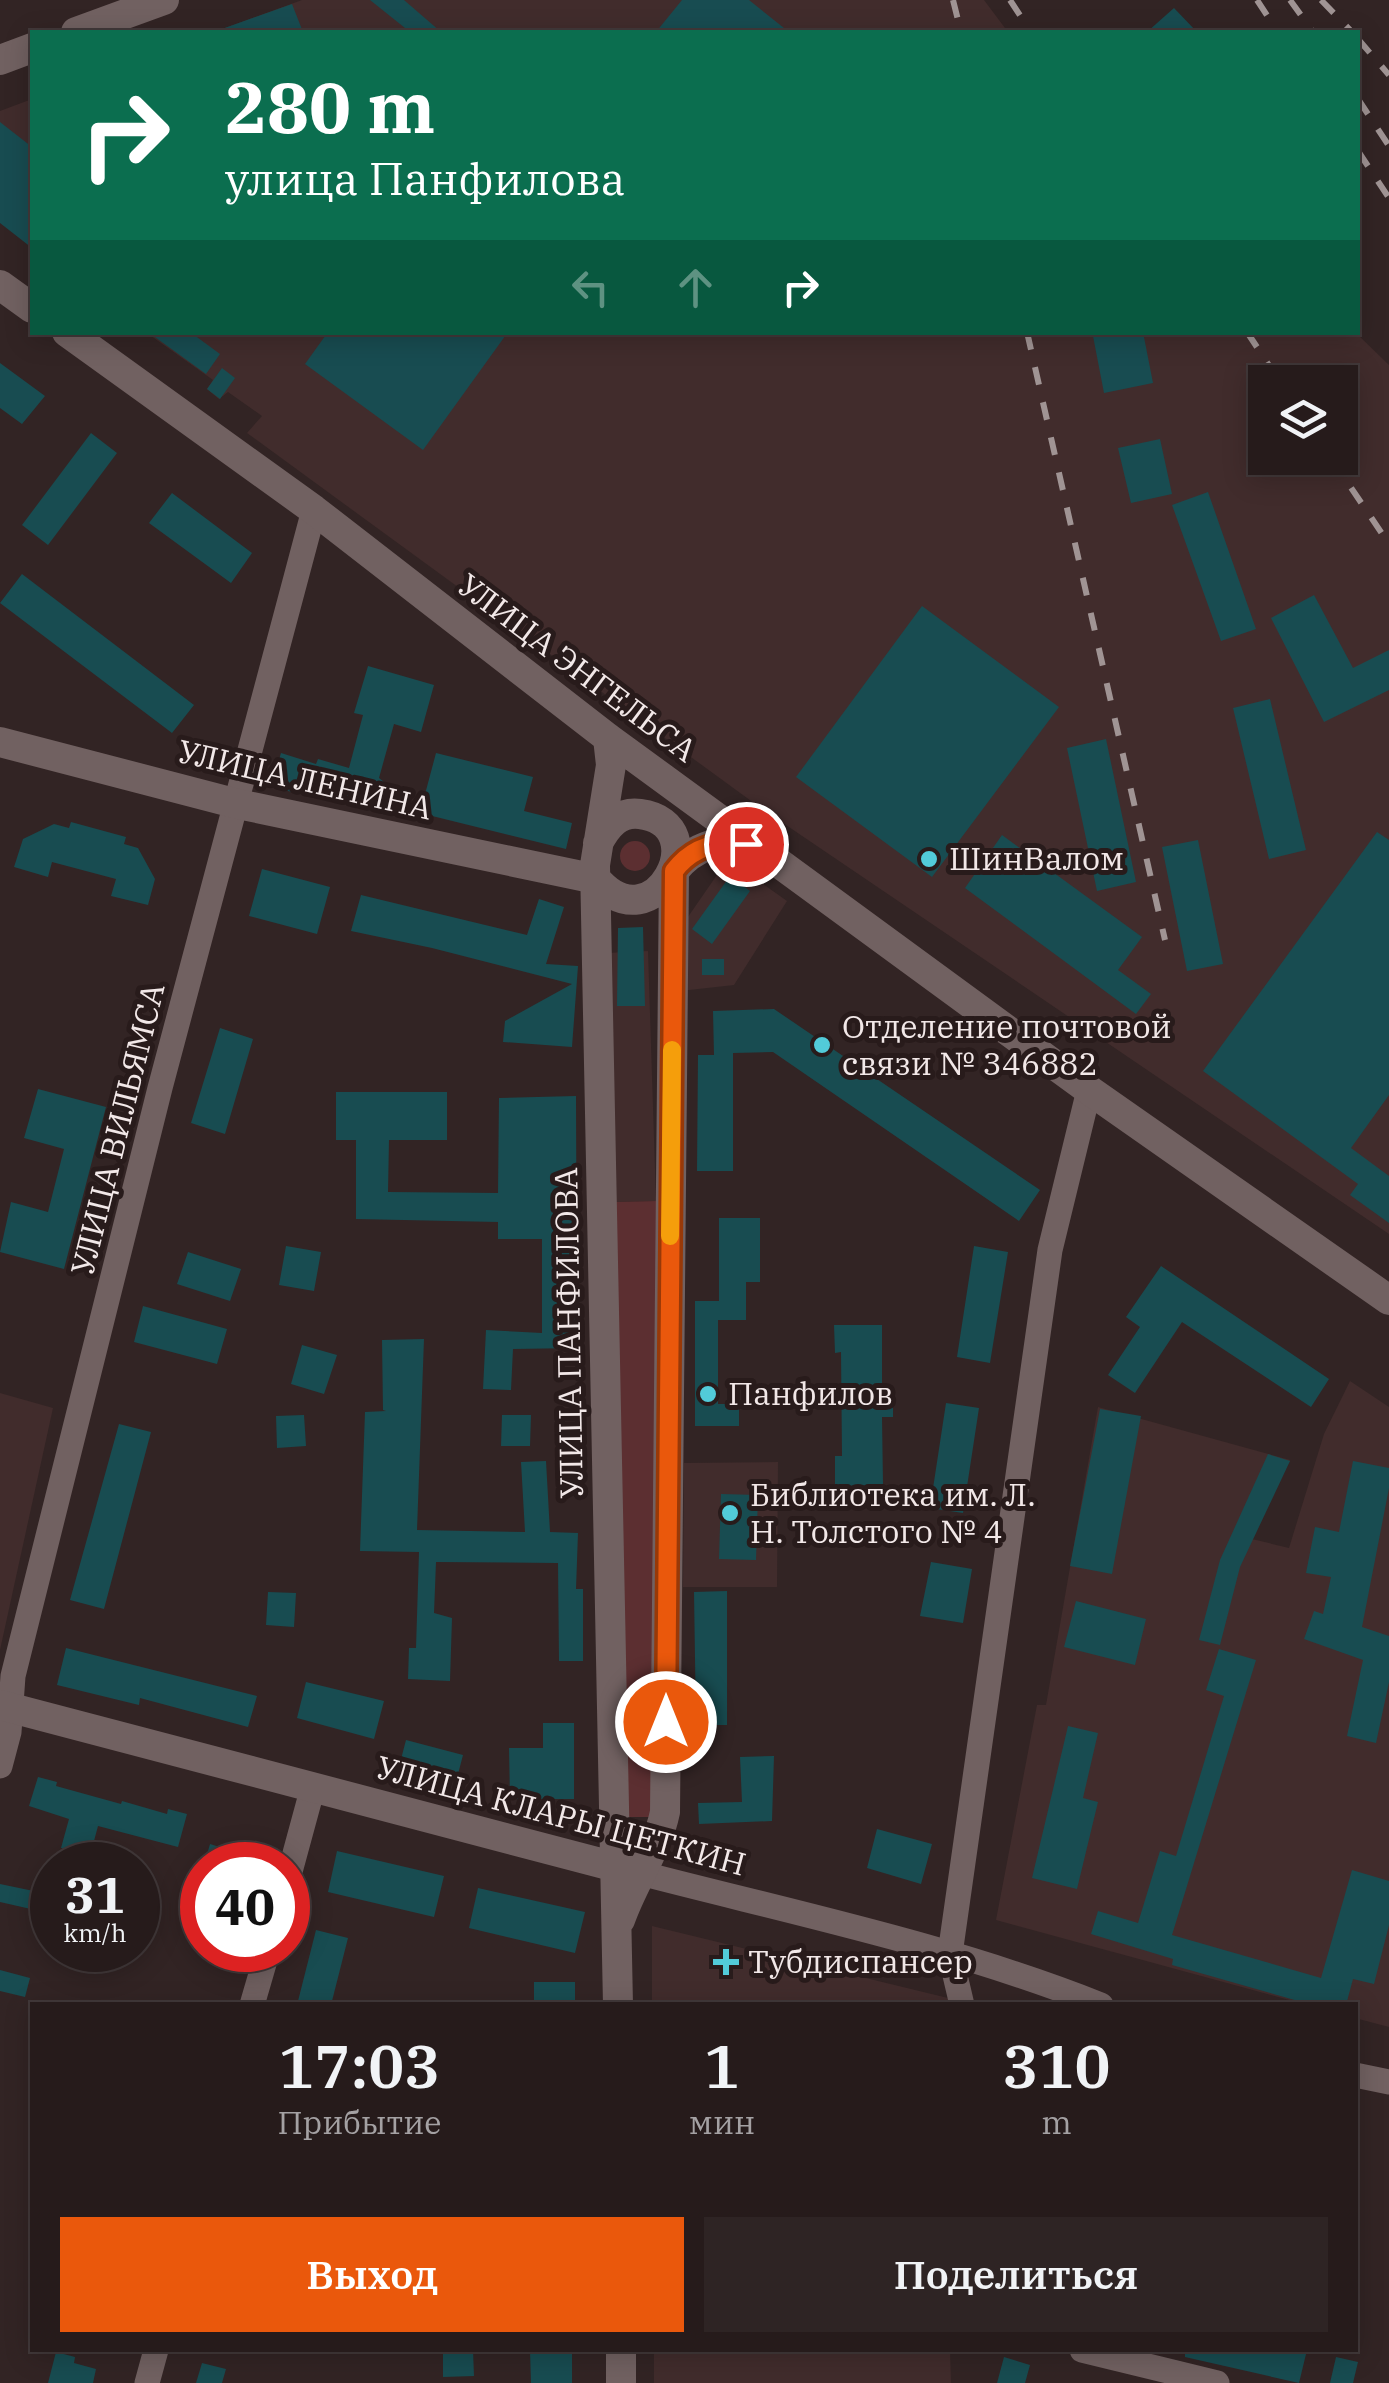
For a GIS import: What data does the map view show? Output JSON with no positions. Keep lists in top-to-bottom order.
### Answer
{
  "streets": {
    "street": [
      "УЛИЦА ЭНГЕЛЬСА",
      "УЛИЦА ЛЕНИНА",
      "УЛИЦА ВИЛЬЯМСА",
      "УЛИЦА ПАНФИЛОВА",
      "УЛИЦА КЛАРЫ ЦЕТКИН"
    ]
  },
  "crossings": [
    ["УЛИЦА ЭНГЕЛЬСА", "УЛИЦА ВИЛЬЯМСА"],
    ["УЛИЦА ЭНГЕЛЬСА", "УЛИЦА ПАНФИЛОВА"],
    ["УЛИЦА ЛЕНИНА", "УЛИЦА ВИЛЬЯМСА"],
    ["УЛИЦА ЛЕНИНА", "УЛИЦА ПАНФИЛОВА"],
    ["УЛИЦА ВИЛЬЯМСА", "УЛИЦА КЛАРЫ ЦЕТКИН"],
    ["УЛИЦА ПАНФИЛОВА", "УЛИЦА КЛАРЫ ЦЕТКИН"]
  ],
  "places": {
    "other": [
      "ШинВалом",
      "Отделение почтовой связи № 346882",
      "Панфилов",
      "Библиотека им. Л. Н. Толстого № 4"
    ],
    "health": ["Тубдиспансер"]
  },
  "page": {
    "turn": ["280 m", "улица Панфилова"],
    "speed": "31 km/h",
    "limit": "40",
    "eta": [
      "17:03",
      "Прибытие",
      "1",
      "мин",
      "310",
      "m"
    ],
    "buttons": ["Выход", "Поделиться"]
  }
}
